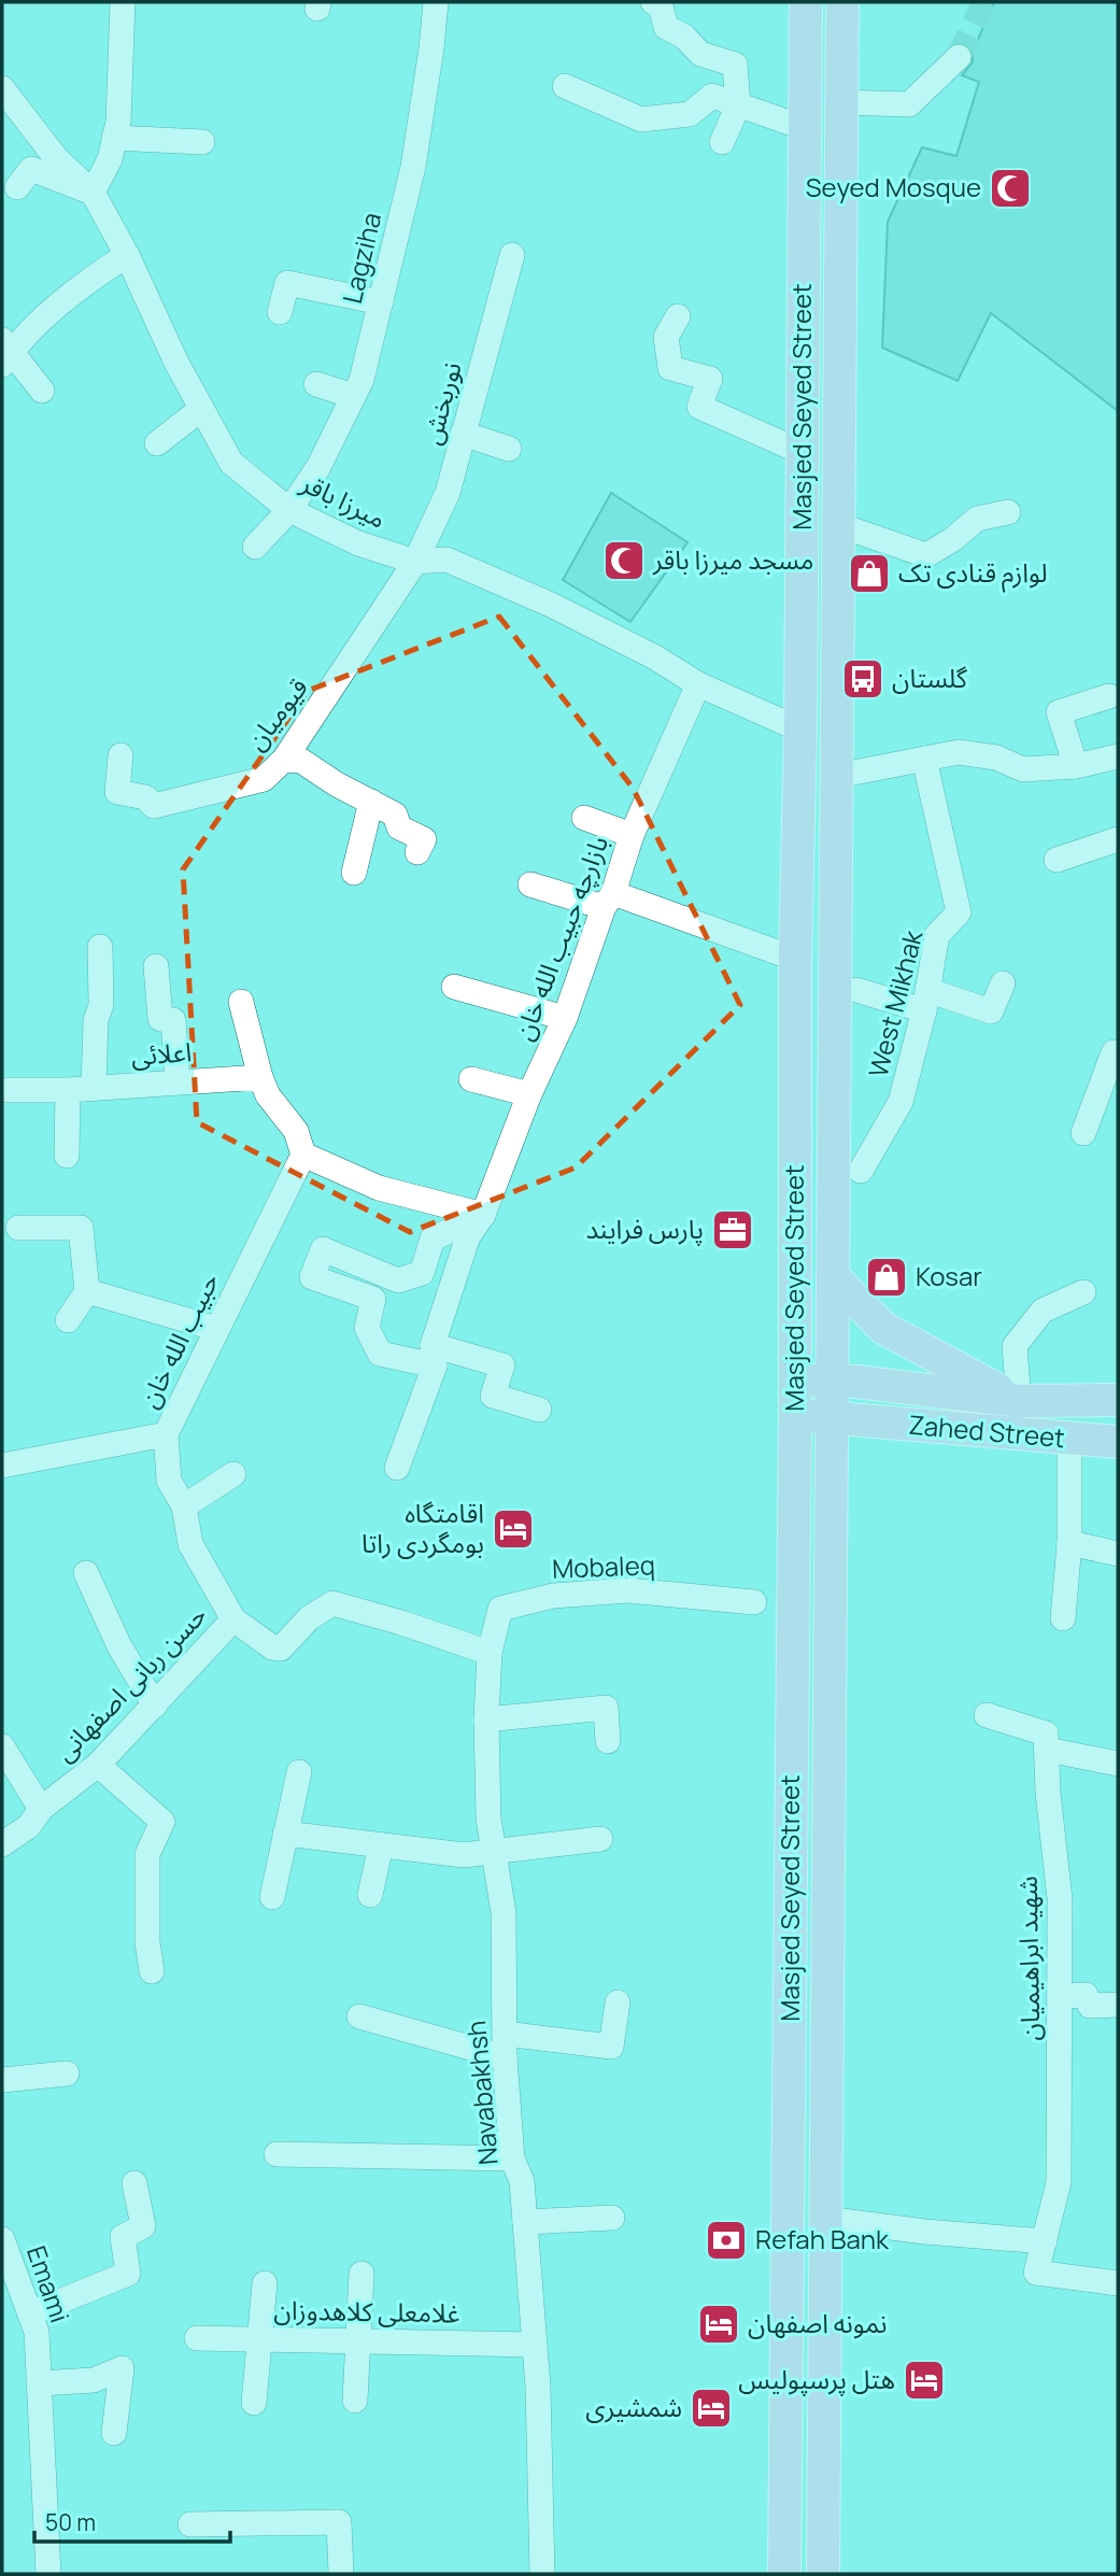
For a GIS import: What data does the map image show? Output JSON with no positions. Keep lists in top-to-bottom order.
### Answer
{
  "streets": {
    "main road": ["Masjed Seyed Street", "Zahed Street"],
    "street": [
      "Lagziha",
      "نوربخش",
      "میرزا باقر",
      "قیومیان",
      "بازارچه حبیب الله خان",
      "West Mikhak",
      "اعلائی",
      "حبیب الله خان",
      "Mobaleq",
      "حسن ربانی اصفهانی",
      "شهید ابراهیمیان",
      "Navabakhsh",
      "Emami",
      "غلامعلی کلاهدوزان"
    ]
  },
  "crossings": [
    ["Lagziha", "میرزا باقر"],
    ["نوربخش", "میرزا باقر"],
    ["نوربخش", "قیومیان"],
    ["Masjed Seyed Street", "میرزا باقر"],
    ["Masjed Seyed Street", "Zahed Street"],
    ["میرزا باقر", "قیومیان"],
    ["میرزا باقر", "بازارچه حبیب الله خان"],
    ["حبیب الله خان", "حسن ربانی اصفهانی"],
    ["Mobaleq", "Navabakhsh"],
    ["Navabakhsh", "غلامعلی کلاهدوزان"]
  ],
  "places": {
    "mosque": ["Seyed Mosque", "مسجد میرزا باقر"],
    "shop": ["لوازم قنادی تک", "Kosar"],
    "bus stop": ["گلستان"],
    "office": ["پارس فرایند"],
    "hotel": [
      "اقامتگاه بومگردی راتا",
      "نمونه اصفهان",
      "هتل پرسپولیس",
      "شمشیری"
    ],
    "bank": ["Refah Bank"]
  },
  "scale_bar": "50 m"
}
